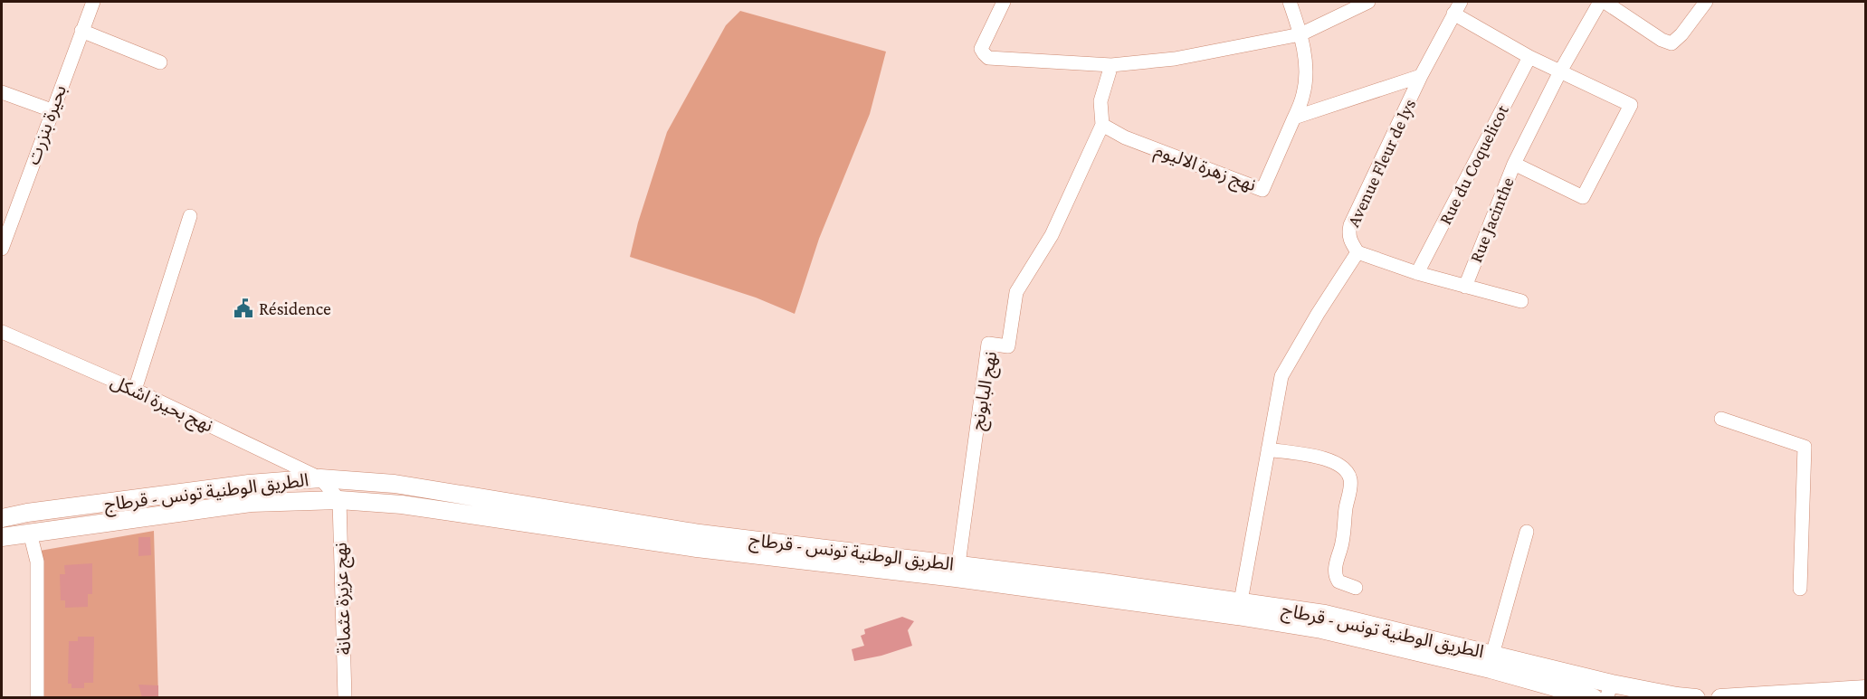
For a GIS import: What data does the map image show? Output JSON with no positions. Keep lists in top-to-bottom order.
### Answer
{
  "streets": {
    "main road": ["الطريق الوطنية تونس - قرطاج"],
    "street": [
      "بحيرة بنزرت",
      "Avenue Fleur de lys",
      "Rue du Coquelicot",
      "نهج زهرة الاليوم",
      "Rue Jacinthe",
      "نهج البابونج",
      "نهج بحيرة اشكل",
      "نهج عزيزة عثمانة"
    ]
  },
  "crossings": [
    ["Avenue Fleur de lys", "الطريق الوطنية تونس - قرطاج"],
    ["نهج زهرة الاليوم", "نهج البابونج"],
    ["نهج البابونج", "الطريق الوطنية تونس - قرطاج"],
    ["نهج بحيرة اشكل", "الطريق الوطنية تونس - قرطاج"],
    ["الطريق الوطنية تونس - قرطاج", "نهج عزيزة عثمانة"]
  ],
  "places": {
    "public building": ["Résidence"]
  }
}
